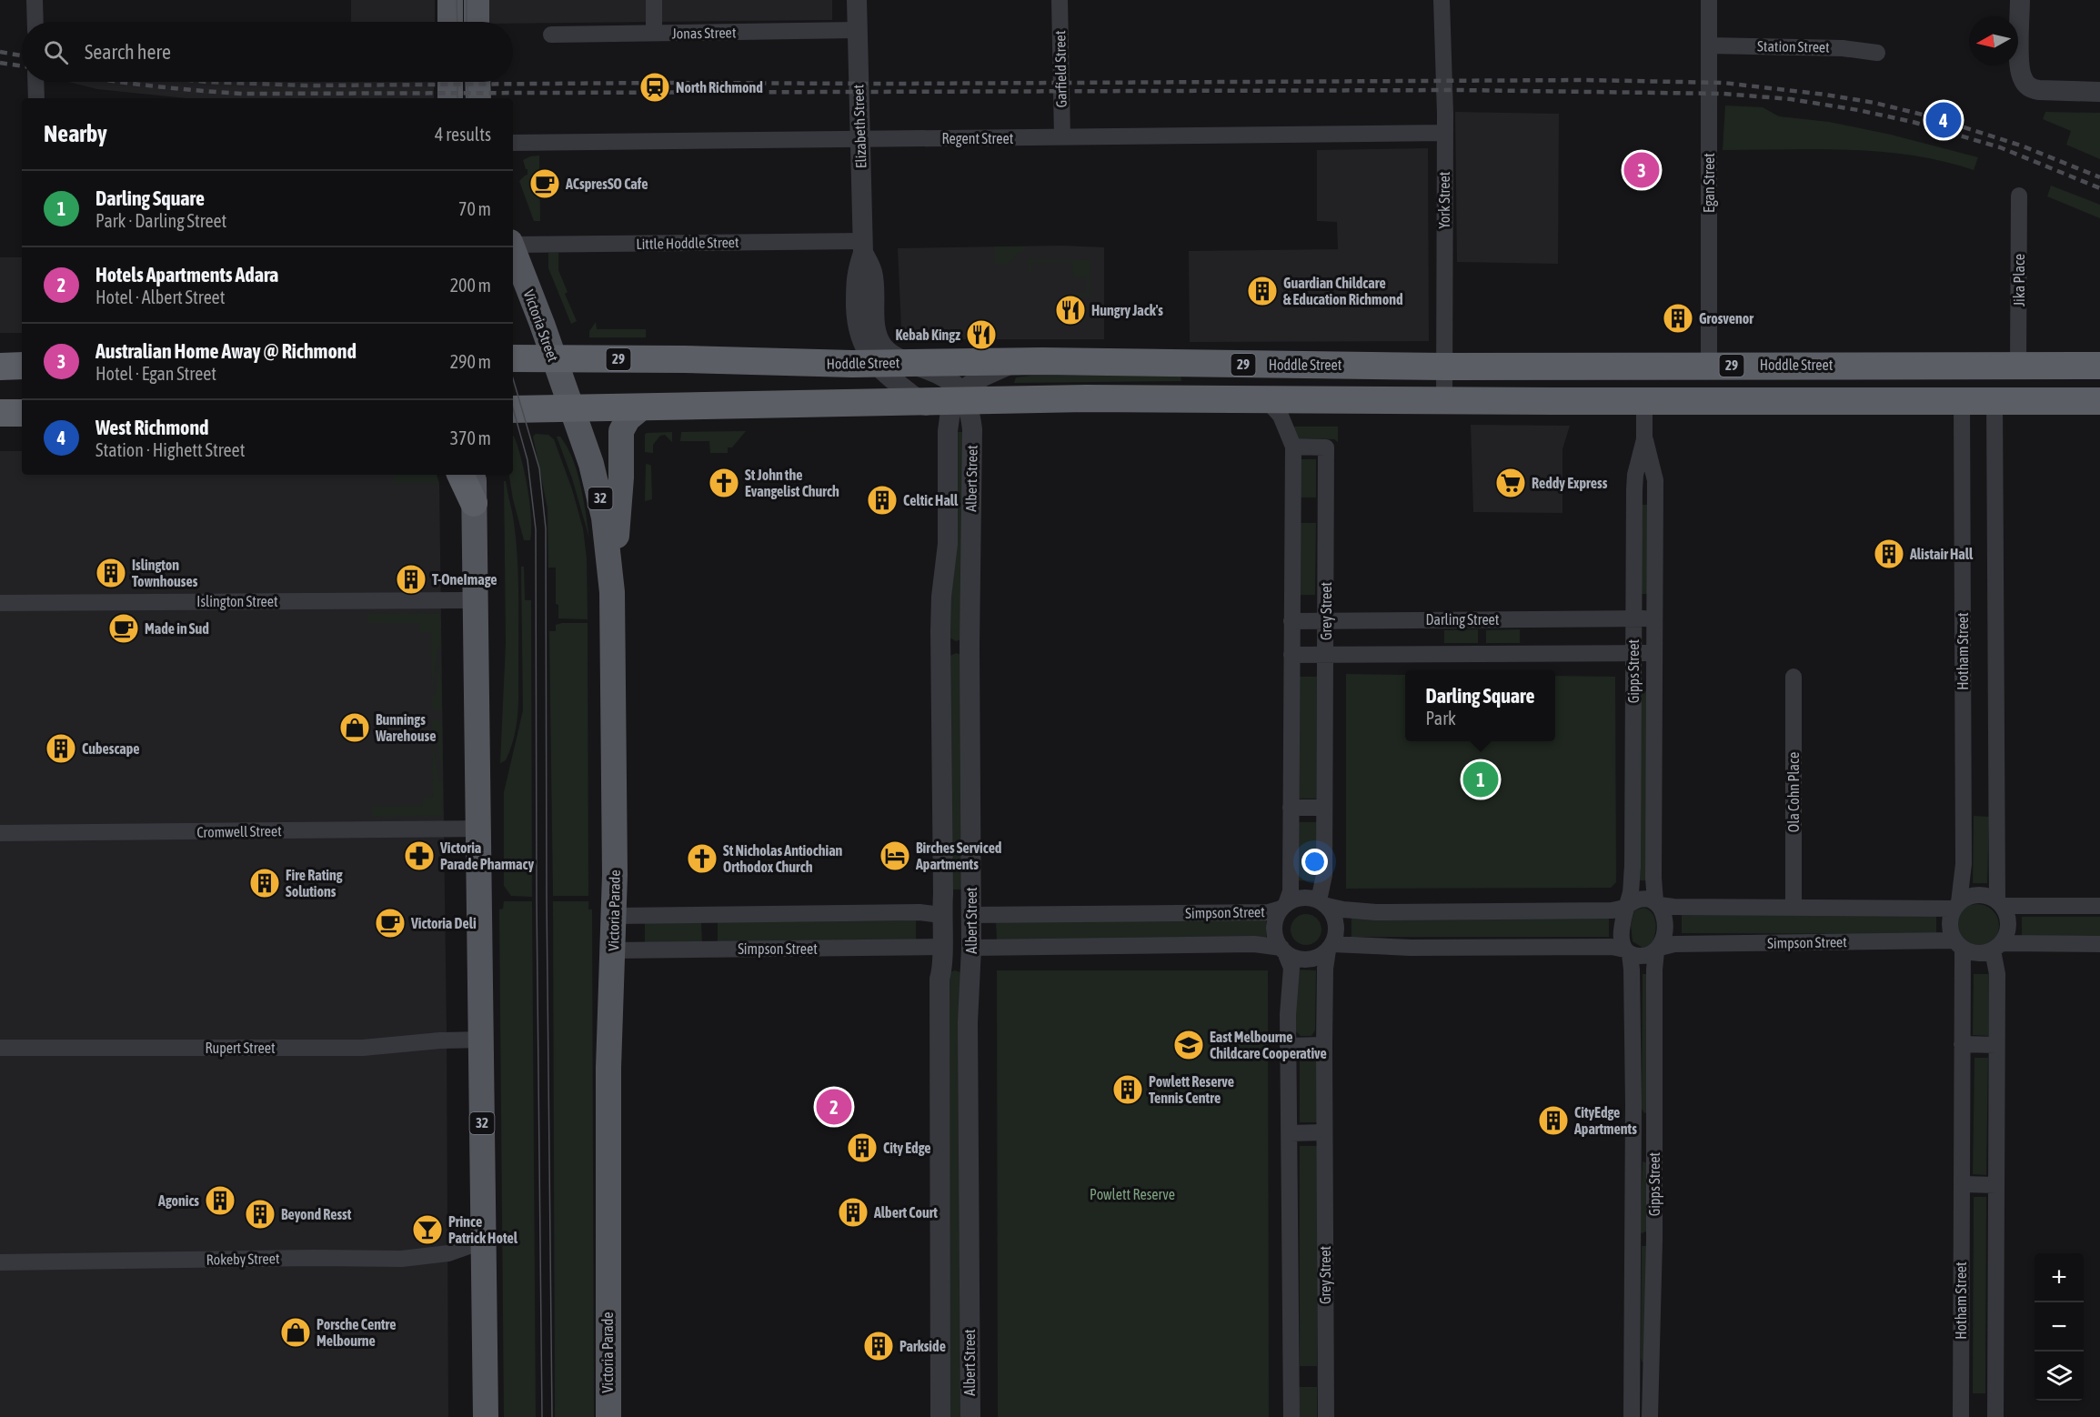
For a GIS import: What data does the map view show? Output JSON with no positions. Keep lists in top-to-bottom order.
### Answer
{
  "streets": {
    "highway": ["29", "Hoddle Street"],
    "main road": ["Victoria Street", "32", "Victoria Parade"],
    "street": [
      "Jonas Street",
      "Station Street",
      "Garfield Street",
      "Elizabeth Street",
      "Regent Street",
      "Egan Street",
      "York Street",
      "Little Hoddle Street",
      "Jika Place",
      "Albert Street",
      "Islington Street",
      "Grey Street",
      "Darling Street",
      "Hotham Street",
      "Gipps Street",
      "Ola Cohn Place",
      "Cromwell Street",
      "Simpson Street",
      "Rupert Street",
      "Rokeby Street"
    ]
  },
  "crossings": [
    ["Jonas Street", "Elizabeth Street"],
    ["Station Street", "Egan Street"],
    ["Garfield Street", "Regent Street"],
    ["Elizabeth Street", "Regent Street"],
    ["Elizabeth Street", "Little Hoddle Street"],
    ["Elizabeth Street", "Hoddle Street"],
    ["Elizabeth Street", "Albert Street"],
    ["Regent Street", "York Street"],
    ["Egan Street", "Hoddle Street"],
    ["York Street", "Hoddle Street"],
    ["Jika Place", "Hoddle Street"],
    ["Victoria Street", "Hoddle Street"],
    ["Victoria Street", "Victoria Parade"],
    ["Albert Street", "Simpson Street"],
    ["32", "Islington Street"],
    ["32", "Cromwell Street"],
    ["32", "Rupert Street"],
    ["32", "Rokeby Street"],
    ["Grey Street", "Darling Street"],
    ["Grey Street", "Simpson Street"],
    ["Darling Street", "Gipps Street"],
    ["Hotham Street", "Simpson Street"],
    ["Gipps Street", "Simpson Street"],
    ["Victoria Parade", "Simpson Street"]
  ],
  "parks": ["Powlett Reserve"],
  "places": {
    "station": ["North Richmond"],
    "cafe": ["ACspresSO Cafe", "Made in Sud", "Victoria Deli"],
    "building": [
      "Guardian Childcare & Education Richmond",
      "Grosvenor",
      "Celtic Hall",
      "Alistair Hall",
      "Islington Townhouses",
      "T-OneImage",
      "Cubescape",
      "Fire Rating Solutions",
      "Powlett Reserve Tennis Centre",
      "CityEdge Apartments",
      "City Edge",
      "Agonics",
      "Albert Court",
      "Beyond Resst",
      "Parkside"
    ],
    "restaurant": ["Hungry Jack's", "Kebab Kingz"],
    "church": ["St John the Evangelist Church", "St Nicholas Antiochian Orthodox Church"],
    "supermarket": ["Reddy Express"],
    "shop": ["Bunnings Warehouse", "Porsche Centre Melbourne"],
    "pharmacy": ["Victoria Parade Pharmacy"],
    "hotel": ["Birches Serviced Apartments"],
    "school or university": ["East Melbourne Childcare Cooperative"],
    "bar": ["Prince Patrick Hotel"]
  },
  "north": "left",
  "page": {
    "search": "Search here",
    "heading": ["Nearby", "4 results"],
    "pins": [
      "4",
      "3",
      "1",
      "2"
    ],
    "list": [
      {
        "mark": "1",
        "name": "Darling Square",
        "note": "Park · Darling Street",
        "value": "70 m"
      },
      {
        "mark": "2",
        "name": "Hotels Apartments Adara",
        "note": "Hotel · Albert Street",
        "value": "200 m"
      },
      {
        "mark": "3",
        "name": "Australian Home Away @ Richmond",
        "note": "Hotel · Egan Street",
        "value": "290 m"
      },
      {
        "mark": "4",
        "name": "West Richmond",
        "note": "Station · Highett Street",
        "value": "370 m"
      }
    ],
    "popup": ["Darling Square", "Park"],
    "map_buttons": ["+", "−"]
  }
}
